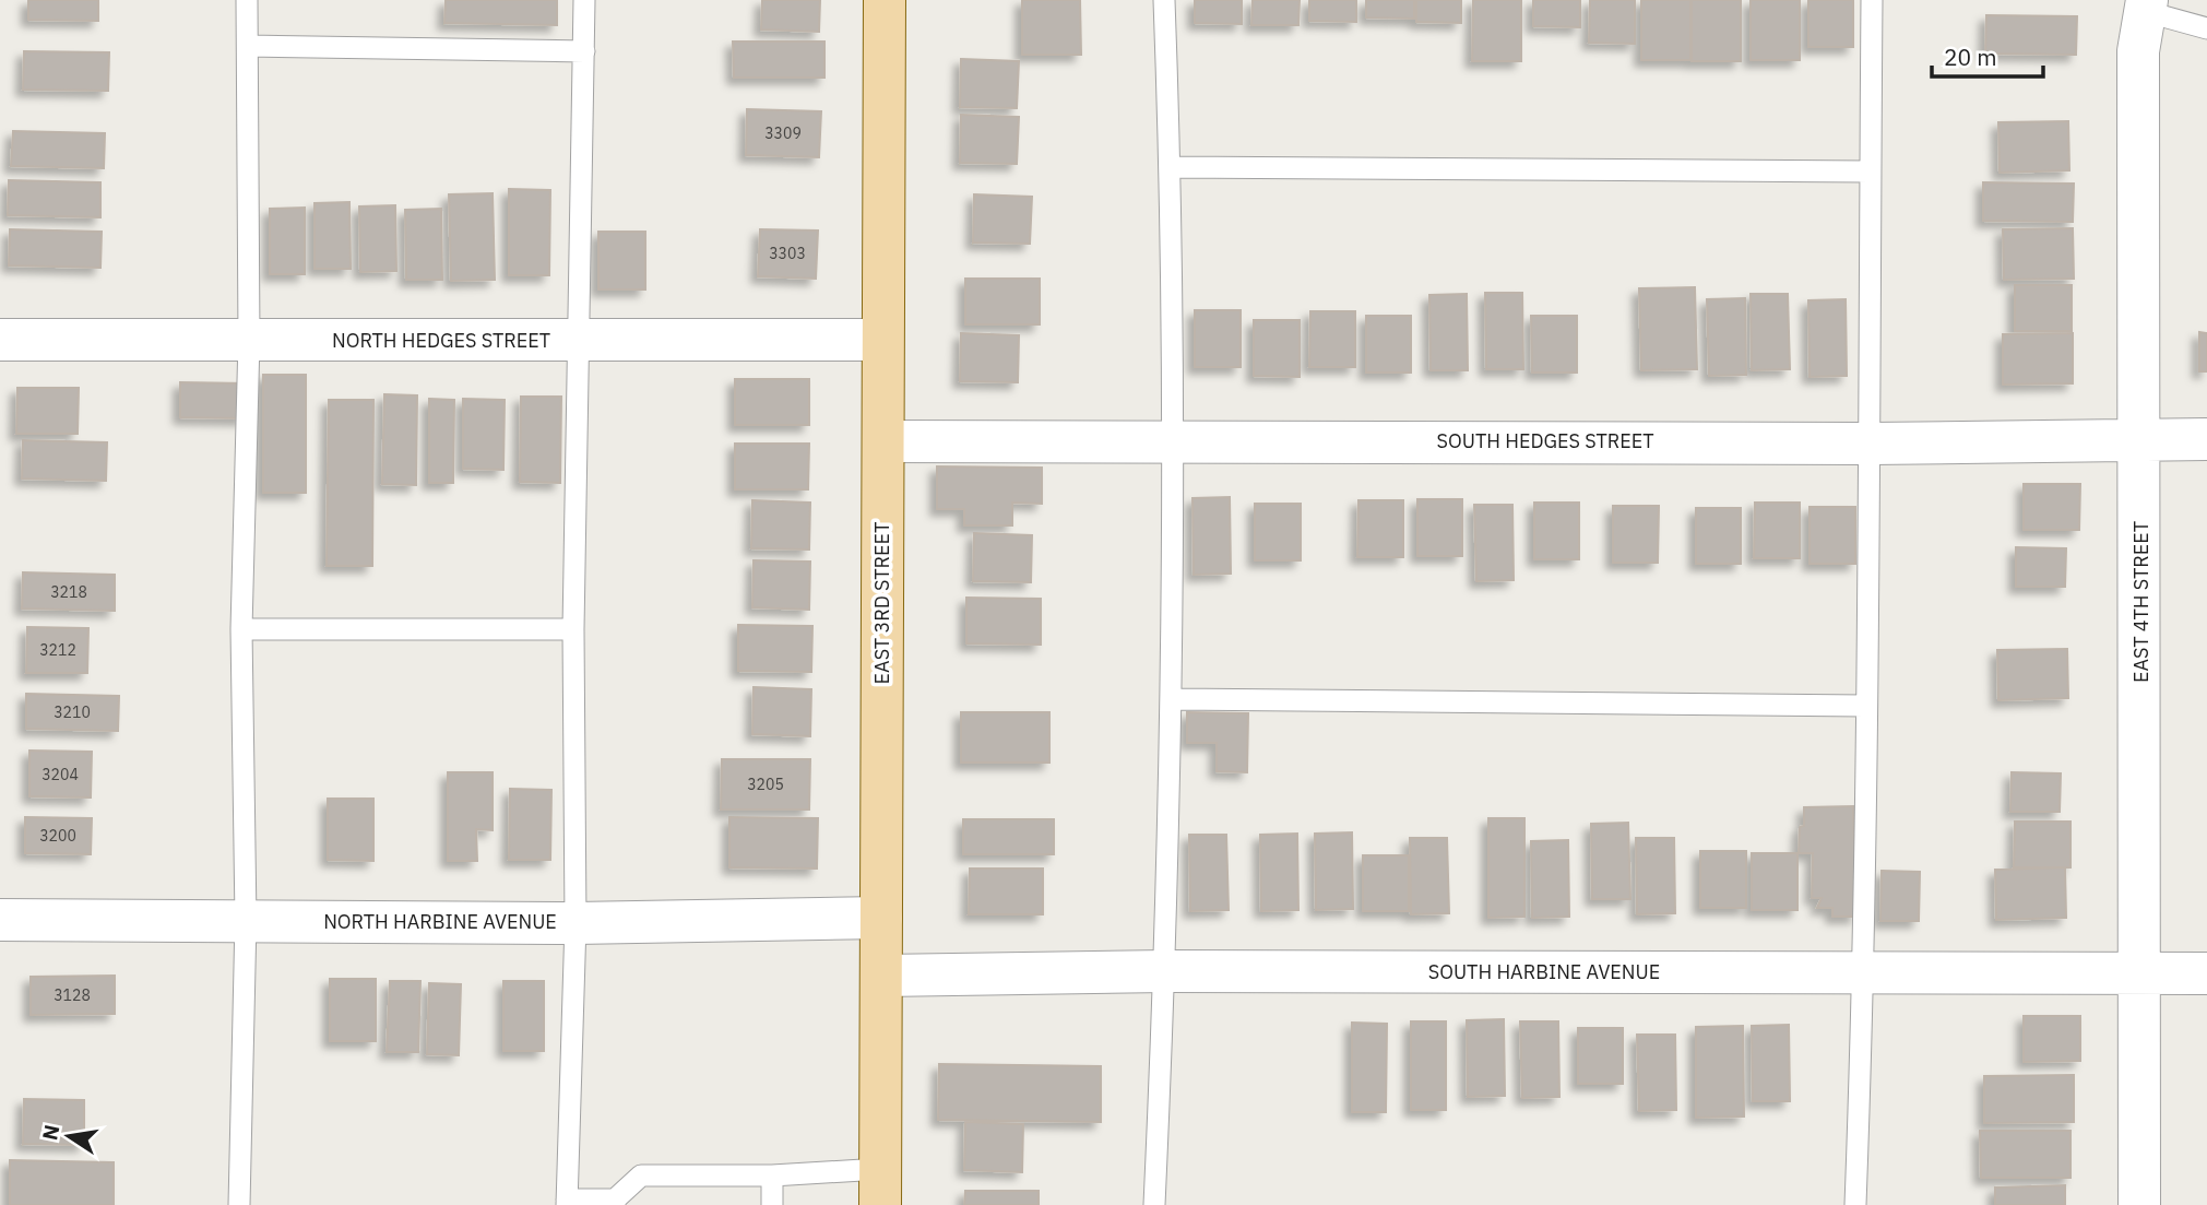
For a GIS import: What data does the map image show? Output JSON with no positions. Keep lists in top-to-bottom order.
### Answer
{
  "streets": {
    "main road": ["EAST 3RD STREET"],
    "street": [
      "NORTH HEDGES STREET",
      "SOUTH HEDGES STREET",
      "EAST 4TH STREET",
      "NORTH HARBINE AVENUE",
      "SOUTH HARBINE AVENUE"
    ]
  },
  "crossings": [
    ["NORTH HEDGES STREET", "EAST 3RD STREET"],
    ["SOUTH HEDGES STREET", "EAST 4TH STREET"],
    ["SOUTH HEDGES STREET", "EAST 3RD STREET"],
    ["EAST 4TH STREET", "SOUTH HARBINE AVENUE"],
    ["EAST 3RD STREET", "NORTH HARBINE AVENUE"],
    ["EAST 3RD STREET", "SOUTH HARBINE AVENUE"]
  ],
  "house_numbers": [
    "3309",
    "3303",
    "3218",
    "3212",
    "3210",
    "3204",
    "3205",
    "3200",
    "3128"
  ],
  "scale_bar": "20 m",
  "north": "left"
}
